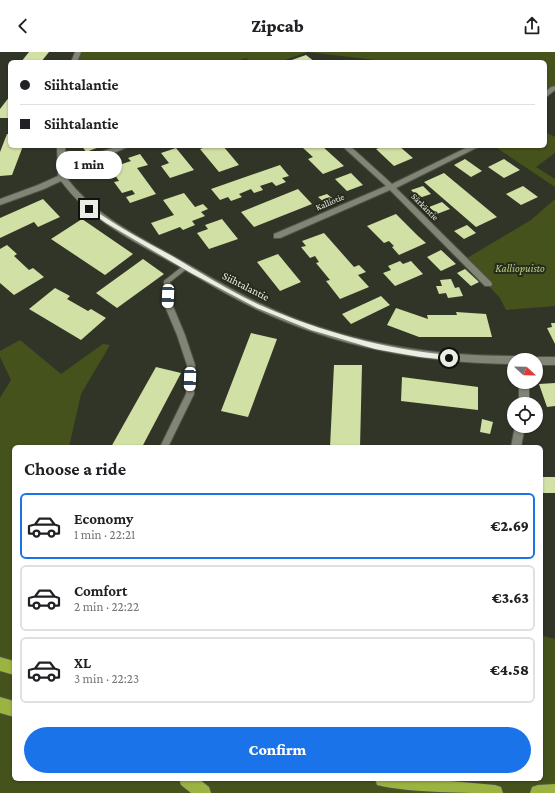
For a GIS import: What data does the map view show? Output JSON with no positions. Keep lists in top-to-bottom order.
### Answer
{
  "streets": {
    "street": ["Kalliotie", "Särkäntie", "Siihtalantie"]
  },
  "crossings": [
    ["Kalliotie", "Särkäntie"]
  ],
  "parks": ["Kalliopuisto"],
  "north": "right",
  "page": {
    "header": "Zipcab",
    "banner": ["Siihtalantie", "Siihtalantie"],
    "bubble": "1 min",
    "heading": "Choose a ride",
    "list": [
      {
        "name": "Economy",
        "note": "1 min · 22:21",
        "value": "€2.69"
      },
      {
        "name": "Comfort",
        "note": "2 min · 22:22",
        "value": "€3.63"
      },
      {
        "name": "XL",
        "note": "3 min · 22:23",
        "value": "€4.58"
      }
    ],
    "buttons": "Confirm"
  }
}
